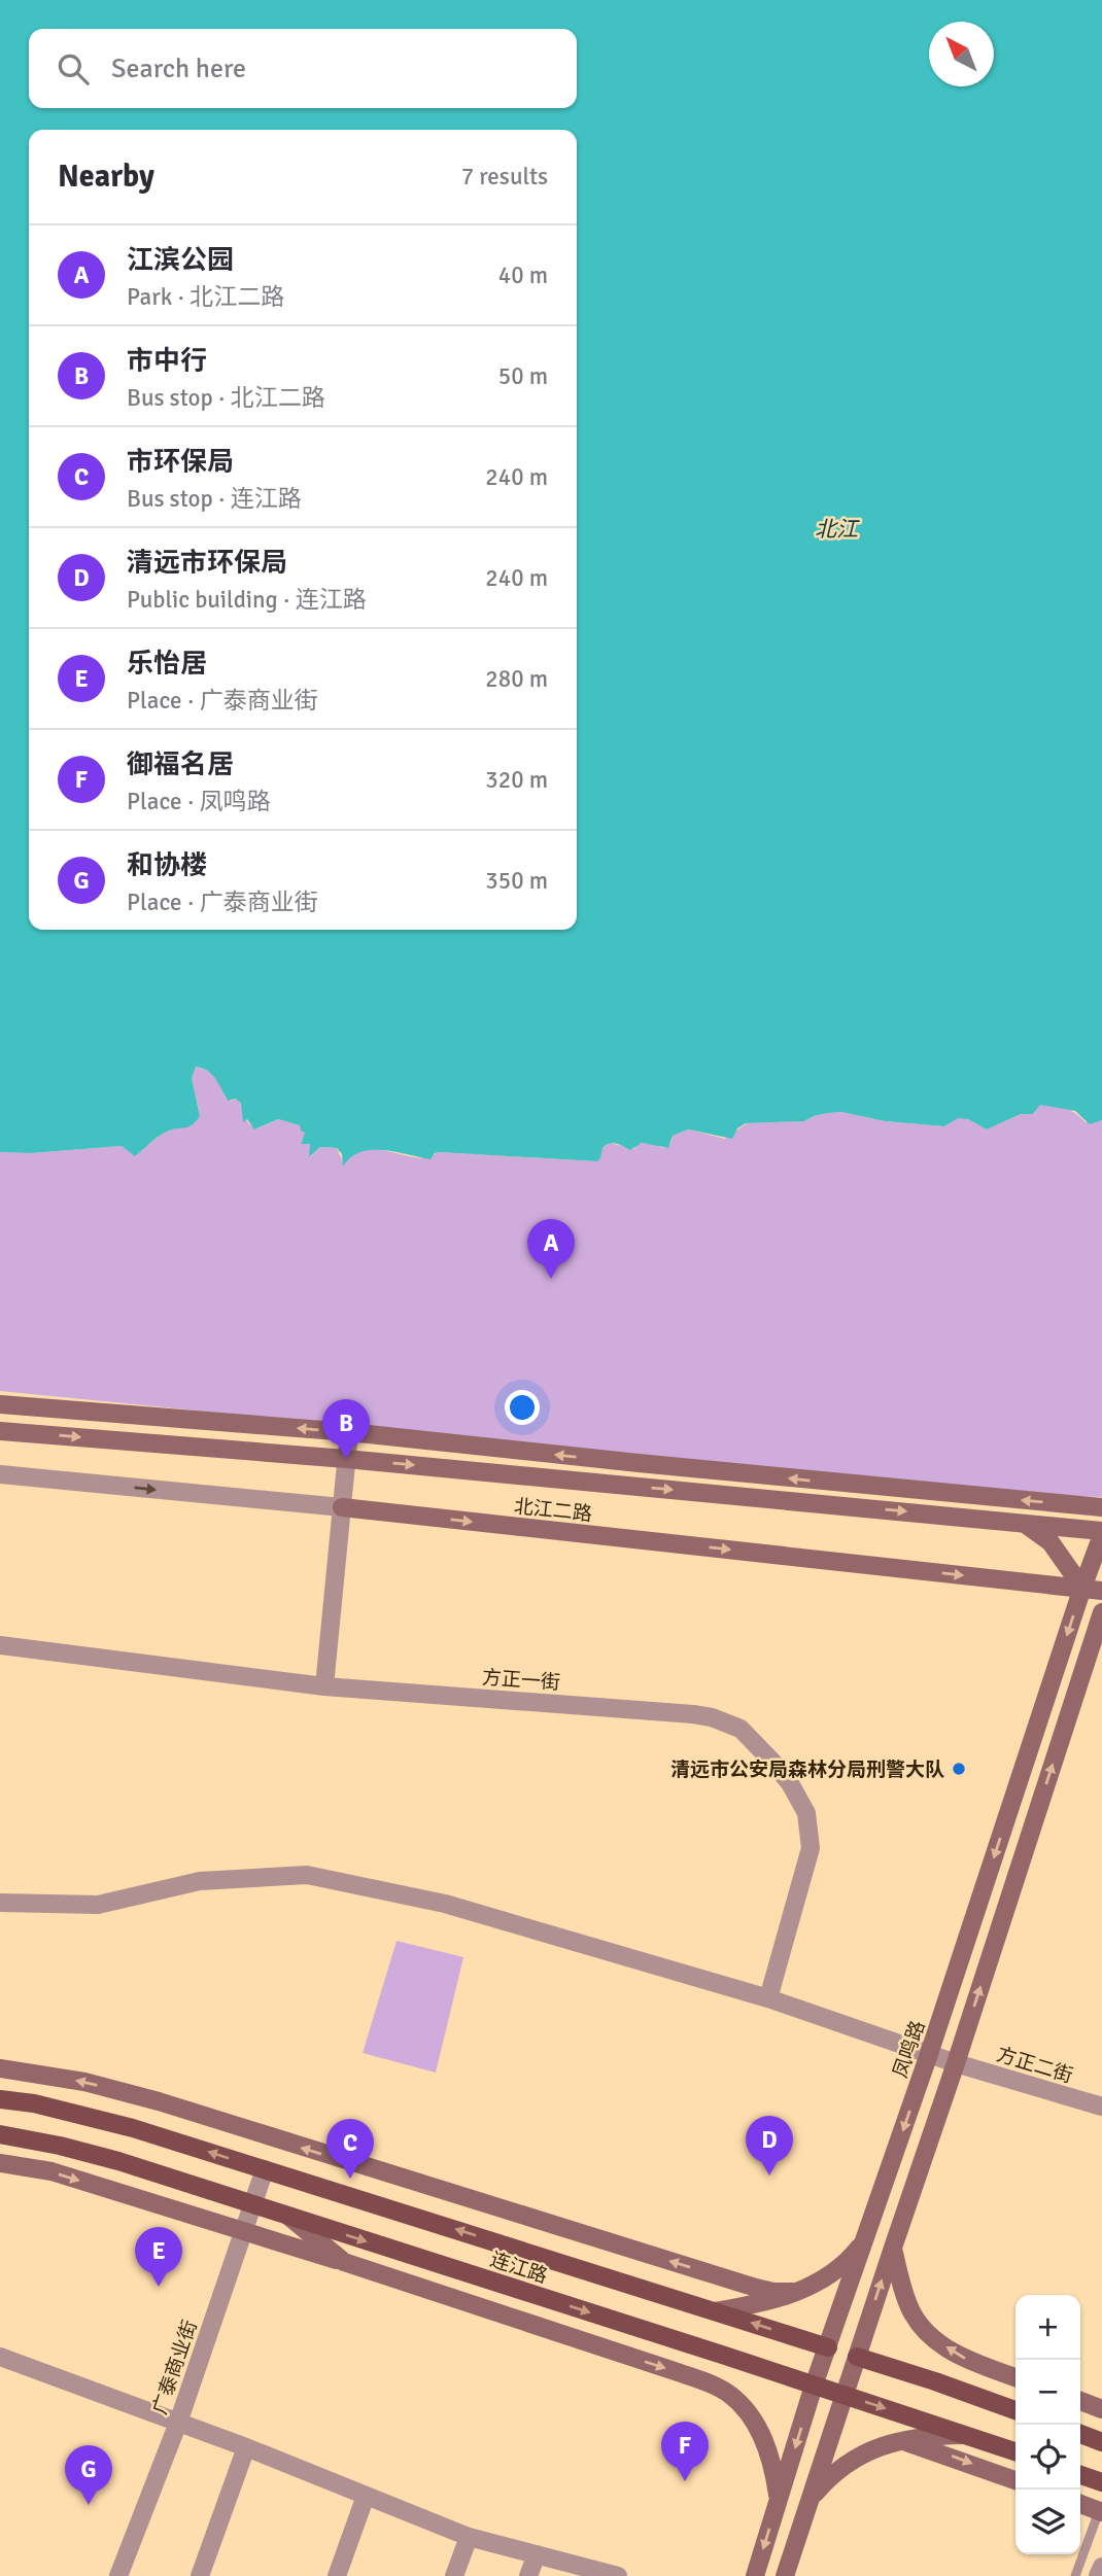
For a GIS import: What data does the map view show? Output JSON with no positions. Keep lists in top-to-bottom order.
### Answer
{
  "streets": {
    "main road": ["北江二路", "凤鸣路", "连江路"],
    "street": ["方正一街", "方正二街", "广泰商业街"]
  },
  "crossings": [
    ["北江二路", "凤鸣路"],
    ["凤鸣路", "方正二街"],
    ["凤鸣路", "连江路"],
    ["连江路", "广泰商业街"]
  ],
  "water": ["北江"],
  "places": ["清远市公安局森林分局刑警大队"],
  "north": "top left",
  "page": {
    "search": "Search here",
    "heading": ["Nearby", "7 results"],
    "list": [
      {
        "mark": "A",
        "name": "江滨公园",
        "note": "Park · 北江二路",
        "value": "40 m"
      },
      {
        "mark": "B",
        "name": "市中行",
        "note": "Bus stop · 北江二路",
        "value": "50 m"
      },
      {
        "mark": "C",
        "name": "市环保局",
        "note": "Bus stop · 连江路",
        "value": "240 m"
      },
      {
        "mark": "D",
        "name": "清远市环保局",
        "note": "Public building · 连江路",
        "value": "240 m"
      },
      {
        "mark": "E",
        "name": "乐怡居",
        "note": "Place · 广泰商业街",
        "value": "280 m"
      },
      {
        "mark": "F",
        "name": "御福名居",
        "note": "Place · 凤鸣路",
        "value": "320 m"
      },
      {
        "mark": "G",
        "name": "和协楼",
        "note": "Place · 广泰商业街",
        "value": "350 m"
      }
    ],
    "pins": [
      "A",
      "B",
      "D",
      "C",
      "E",
      "F",
      "G"
    ],
    "map_buttons": ["+", "−"]
  }
}
